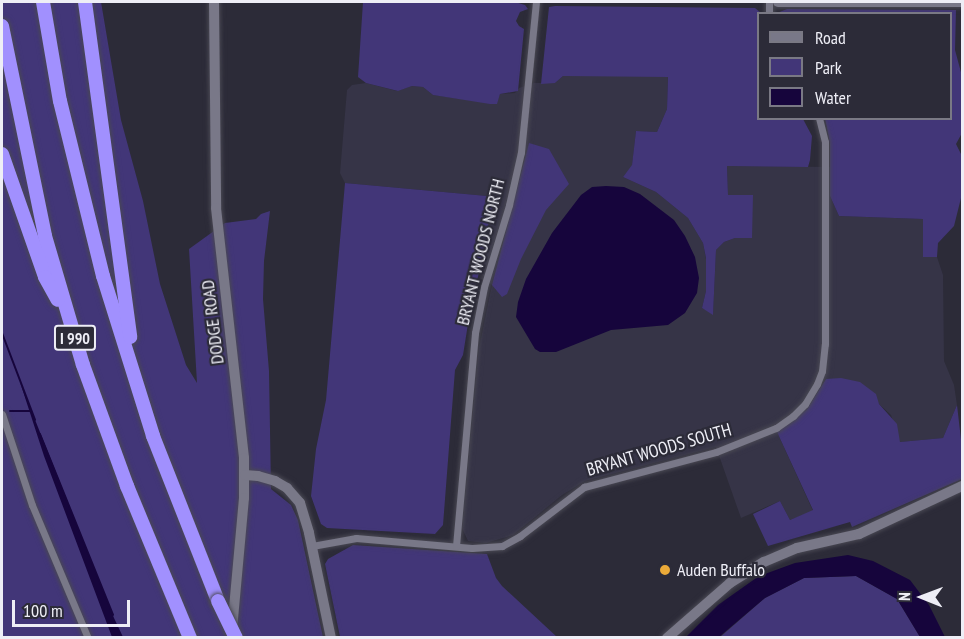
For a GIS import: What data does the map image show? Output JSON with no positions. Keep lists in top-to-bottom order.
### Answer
{
  "streets": {
    "highway": ["I 990"],
    "street": ["BRYANT WOODS NORTH", "DODGE ROAD", "BRYANT WOODS SOUTH"]
  },
  "crossings": [
    ["BRYANT WOODS NORTH", "BRYANT WOODS SOUTH"],
    ["DODGE ROAD", "I 990"]
  ],
  "places": ["Auden Buffalo"],
  "legend": ["Road", "Park", "Water"],
  "scale_bar": "100 m",
  "north": "left"
}
